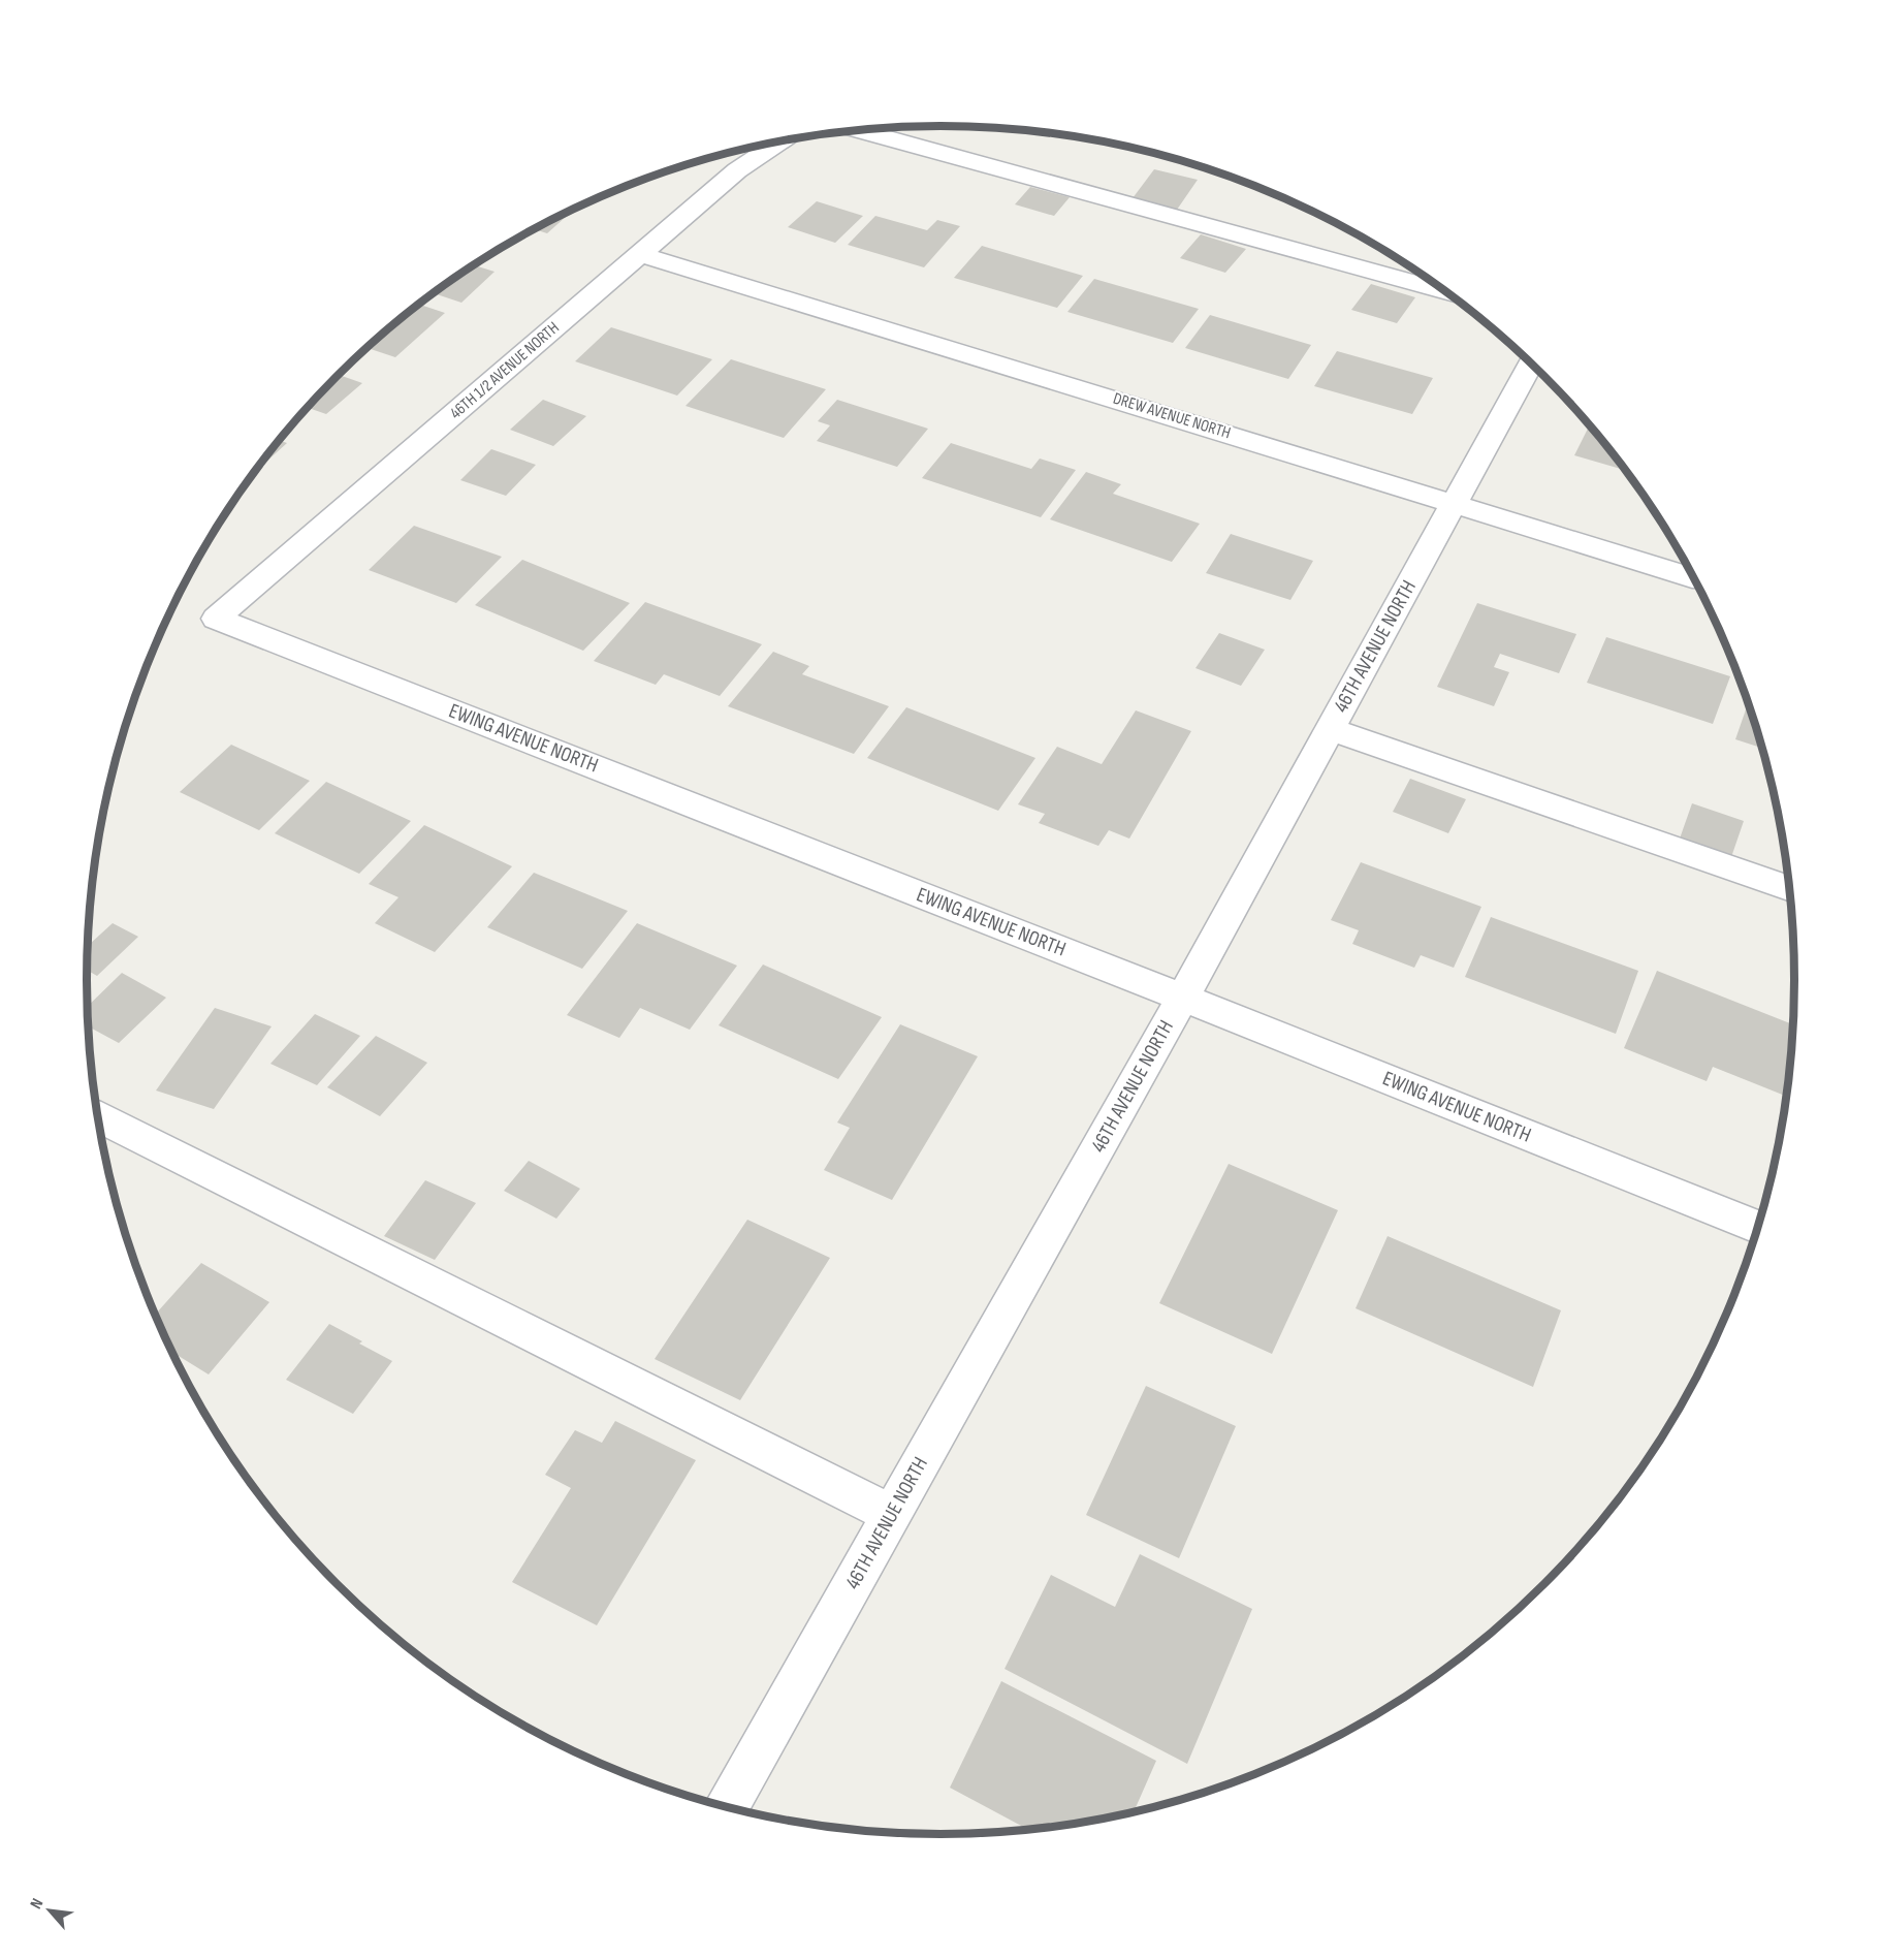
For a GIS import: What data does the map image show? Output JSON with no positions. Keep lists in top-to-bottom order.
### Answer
{
  "streets": {
    "street": [
      "46TH 1/2 AVENUE NORTH",
      "DREW AVENUE NORTH",
      "46TH AVENUE NORTH",
      "EWING AVENUE NORTH"
    ]
  },
  "crossings": [
    ["46TH 1/2 AVENUE NORTH", "DREW AVENUE NORTH"],
    ["46TH 1/2 AVENUE NORTH", "EWING AVENUE NORTH"],
    ["DREW AVENUE NORTH", "46TH AVENUE NORTH"],
    ["46TH AVENUE NORTH", "EWING AVENUE NORTH"]
  ],
  "north": "top left"
}
